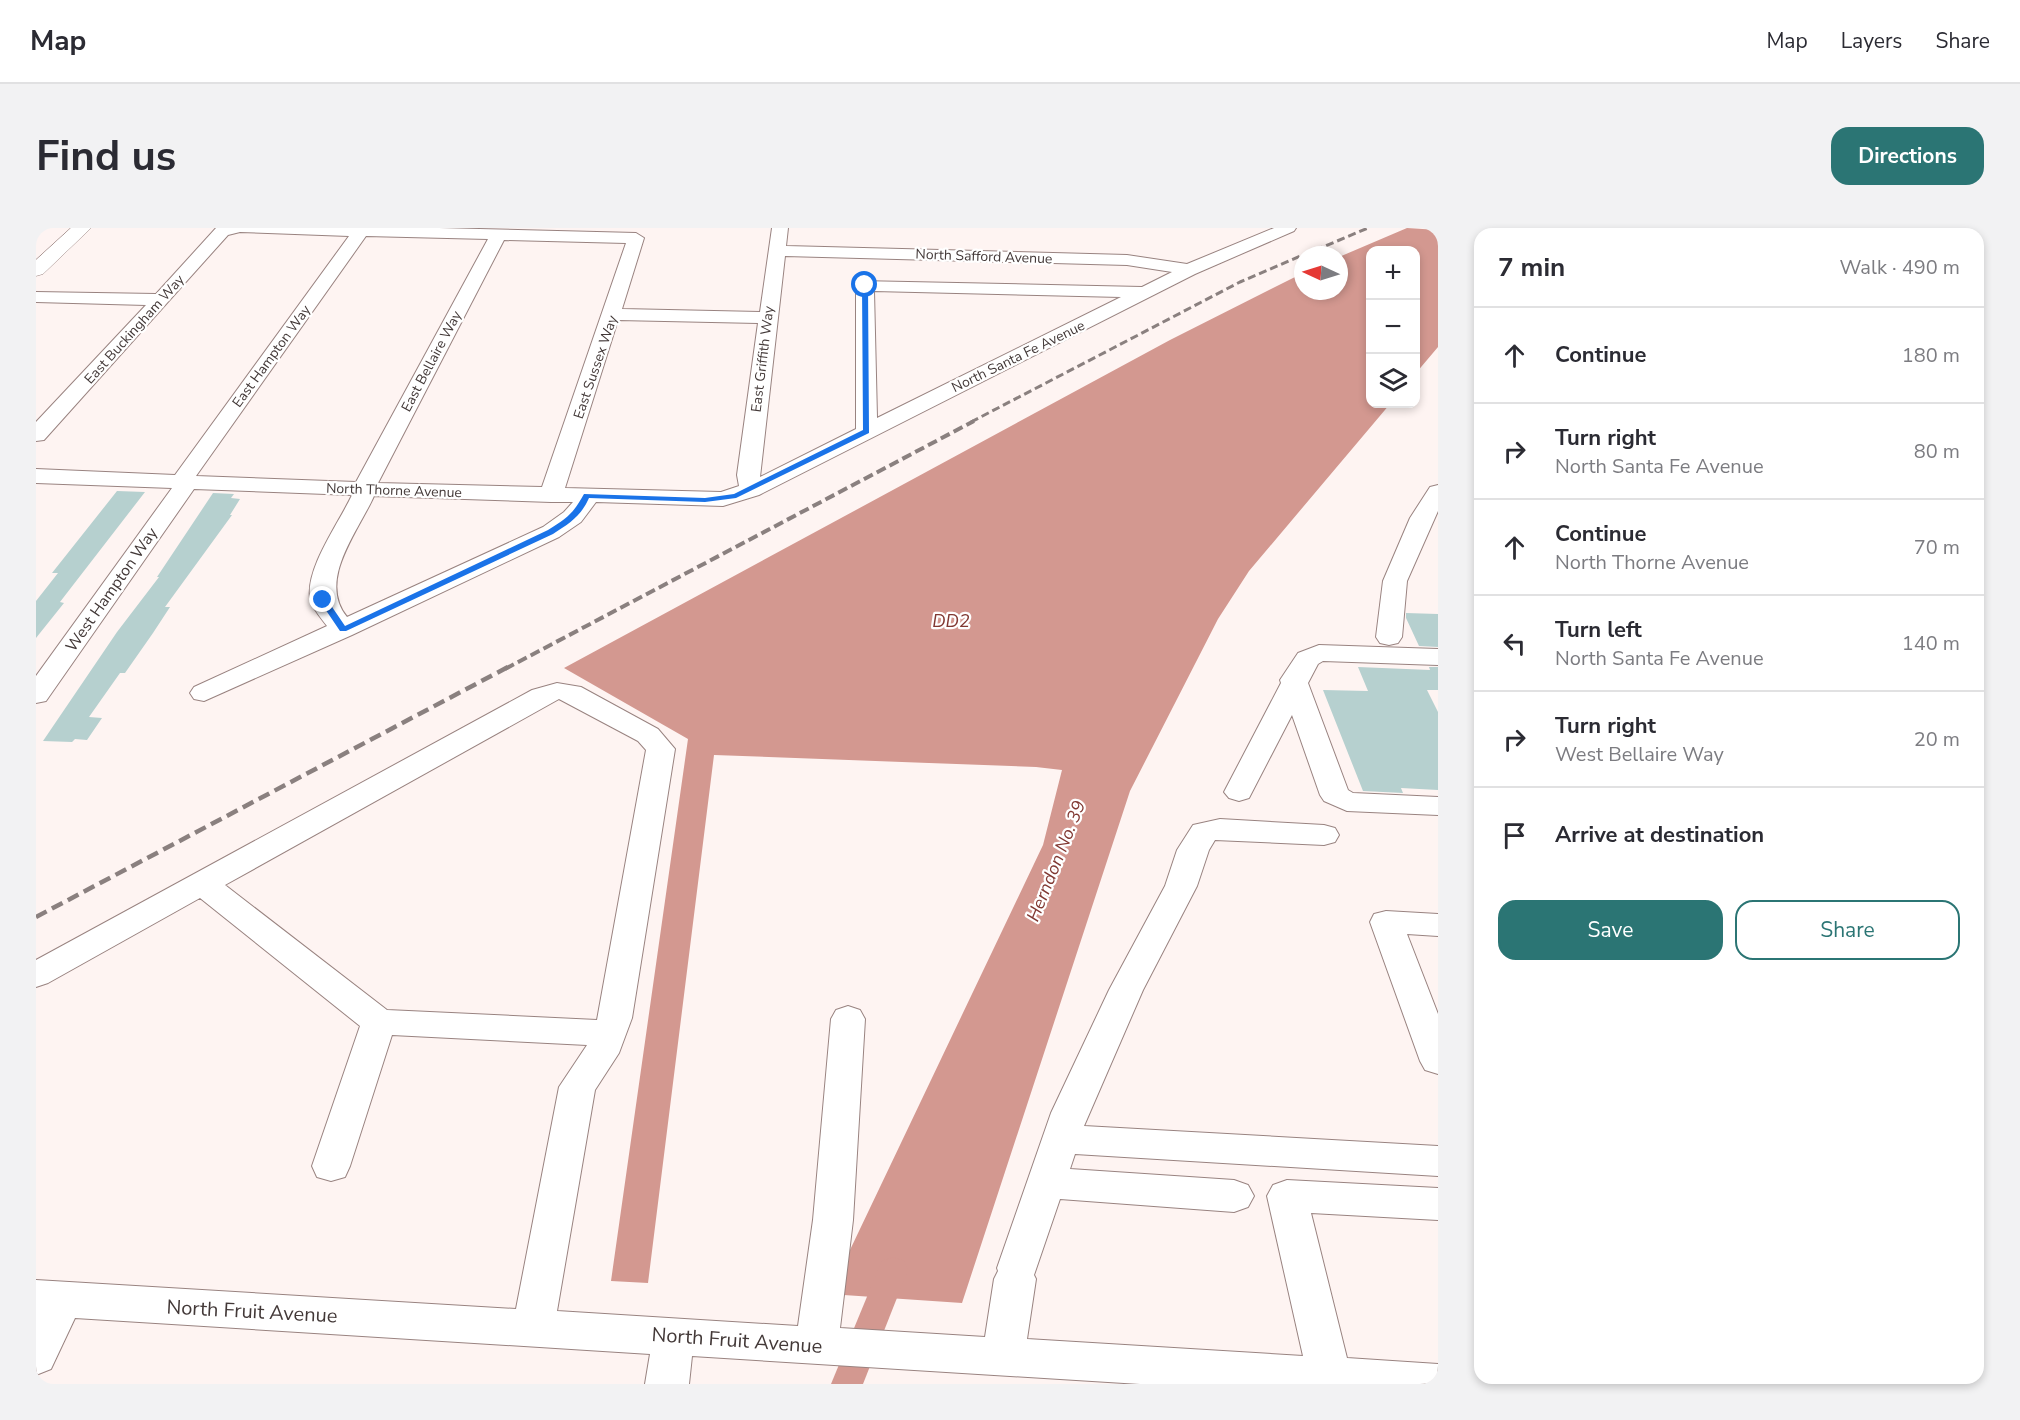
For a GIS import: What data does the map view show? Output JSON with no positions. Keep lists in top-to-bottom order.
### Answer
{
  "streets": {
    "street": [
      "North Safford Avenue",
      "East Buckingham Way",
      "East Hampton Way",
      "North Santa Fe Avenue",
      "East Griffith Way",
      "East Bellaire Way",
      "East Sussex Way",
      "North Thorne Avenue",
      "West Hampton Way",
      "North Fruit Avenue"
    ]
  },
  "crossings": [
    ["North Safford Avenue", "North Santa Fe Avenue"],
    ["North Safford Avenue", "East Griffith Way"],
    ["East Hampton Way", "North Thorne Avenue"],
    ["East Hampton Way", "West Hampton Way"],
    ["North Santa Fe Avenue", "East Griffith Way"],
    ["North Santa Fe Avenue", "North Thorne Avenue"],
    ["East Griffith Way", "North Thorne Avenue"],
    ["East Bellaire Way", "East Sussex Way"],
    ["East Bellaire Way", "North Thorne Avenue"],
    ["East Sussex Way", "North Thorne Avenue"],
    ["North Thorne Avenue", "West Hampton Way"]
  ],
  "water": ["DD2", "Herndon No. 39"],
  "north": "left",
  "page": {
    "header": "Map",
    "nav": ["Map", "Layers", "Share"],
    "buttons": [
      "Directions",
      ["Save", "Share"]
    ],
    "title": "Find us",
    "heading": ["7 min", "Walk · 490 m"],
    "map_buttons": ["+", "−"],
    "list": [
      ["Continue", "180 m"],
      ["Turn right", "North Santa Fe Avenue", "80 m"],
      ["Continue", "North Thorne Avenue", "70 m"],
      ["Turn left", "North Santa Fe Avenue", "140 m"],
      ["Turn right", "West Bellaire Way", "20 m"],
      "Arrive at destination"
    ]
  }
}
